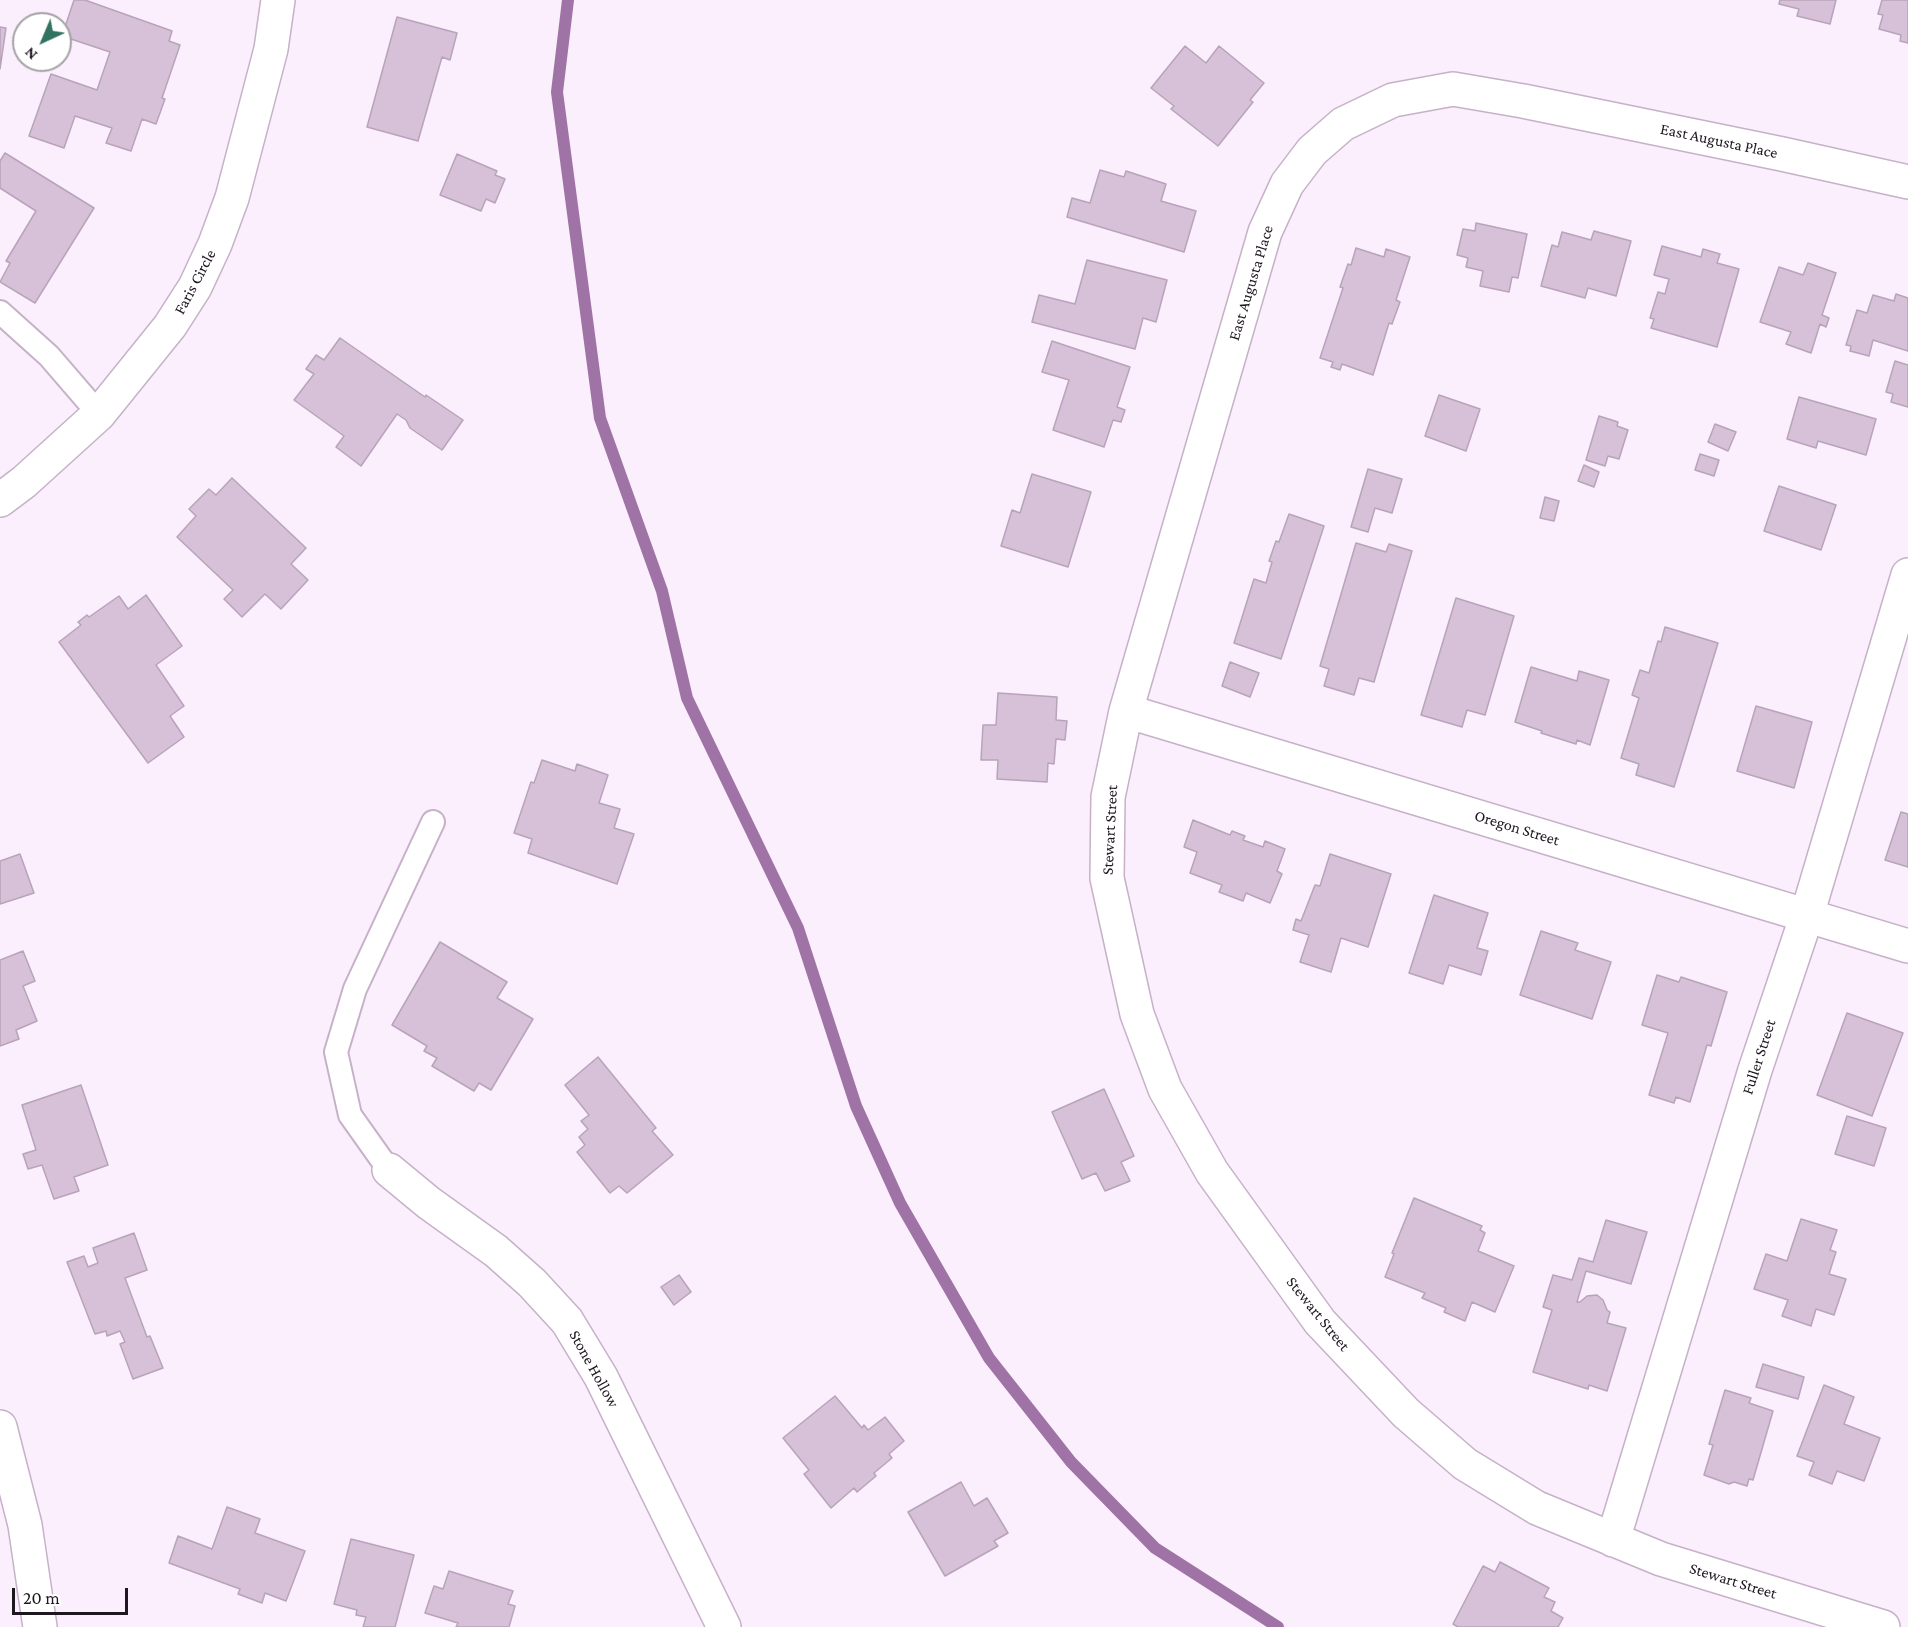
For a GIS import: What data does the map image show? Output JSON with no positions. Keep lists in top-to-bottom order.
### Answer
{
  "streets": {
    "street": [
      "East Augusta Place",
      "Faris Circle",
      "Oregon Street",
      "Stewart Street",
      "Fuller Street",
      "Stone Hollow"
    ]
  },
  "crossings": [
    ["East Augusta Place", "Oregon Street"],
    ["East Augusta Place", "Stewart Street"],
    ["Oregon Street", "Stewart Street"],
    ["Oregon Street", "Fuller Street"],
    ["Stewart Street", "Fuller Street"]
  ],
  "scale_bar": "20 m",
  "north": "bottom left"
}
